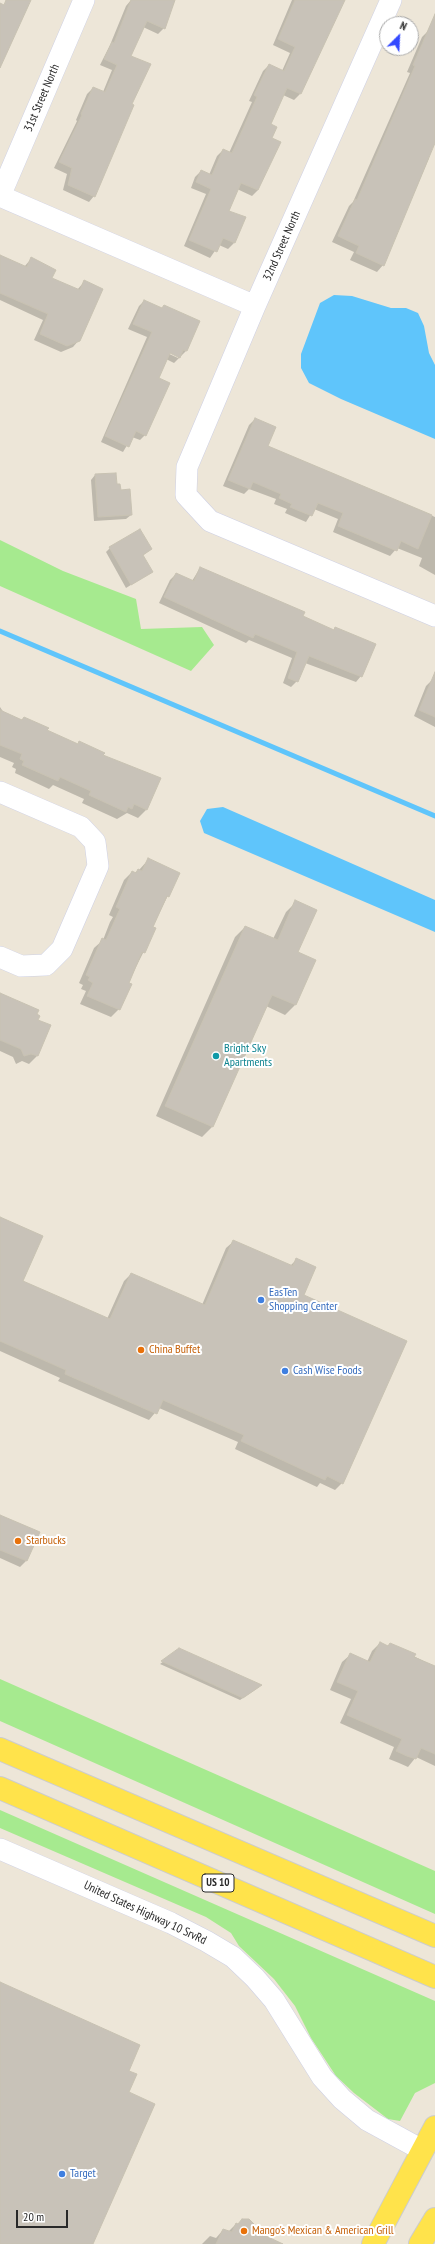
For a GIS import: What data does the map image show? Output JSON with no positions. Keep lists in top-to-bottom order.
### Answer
{
  "streets": {
    "main road": ["US 10"],
    "street": ["31st Street North", "32nd Street North", "United States Highway 10 SrvRd"]
  },
  "places": [
    "Bright Sky Apartments",
    "EasTen Shopping Center",
    "China Buffet",
    "Cash Wise Foods",
    "Starbucks",
    "Target",
    "Mango's Mexican & American Grill"
  ],
  "scale_bar": "20 m",
  "north": "top right"
}
